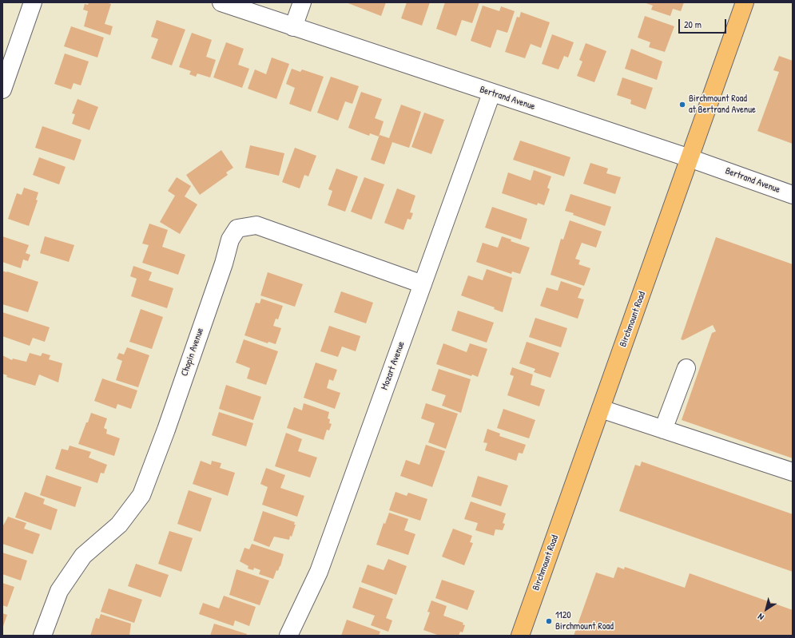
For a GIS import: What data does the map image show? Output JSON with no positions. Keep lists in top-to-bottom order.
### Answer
{
  "streets": {
    "main road": ["Birchmount Road"],
    "street": ["Bertrand Avenue", "Chopin Avenue", "Mozart Avenue"]
  },
  "crossings": [
    ["Bertrand Avenue", "Birchmount Road"],
    ["Bertrand Avenue", "Mozart Avenue"],
    ["Chopin Avenue", "Mozart Avenue"]
  ],
  "places": ["Birchmount Road at Bertrand Avenue", "1120 Birchmount Road"],
  "scale_bar": "20 m",
  "north": "bottom left"
}
